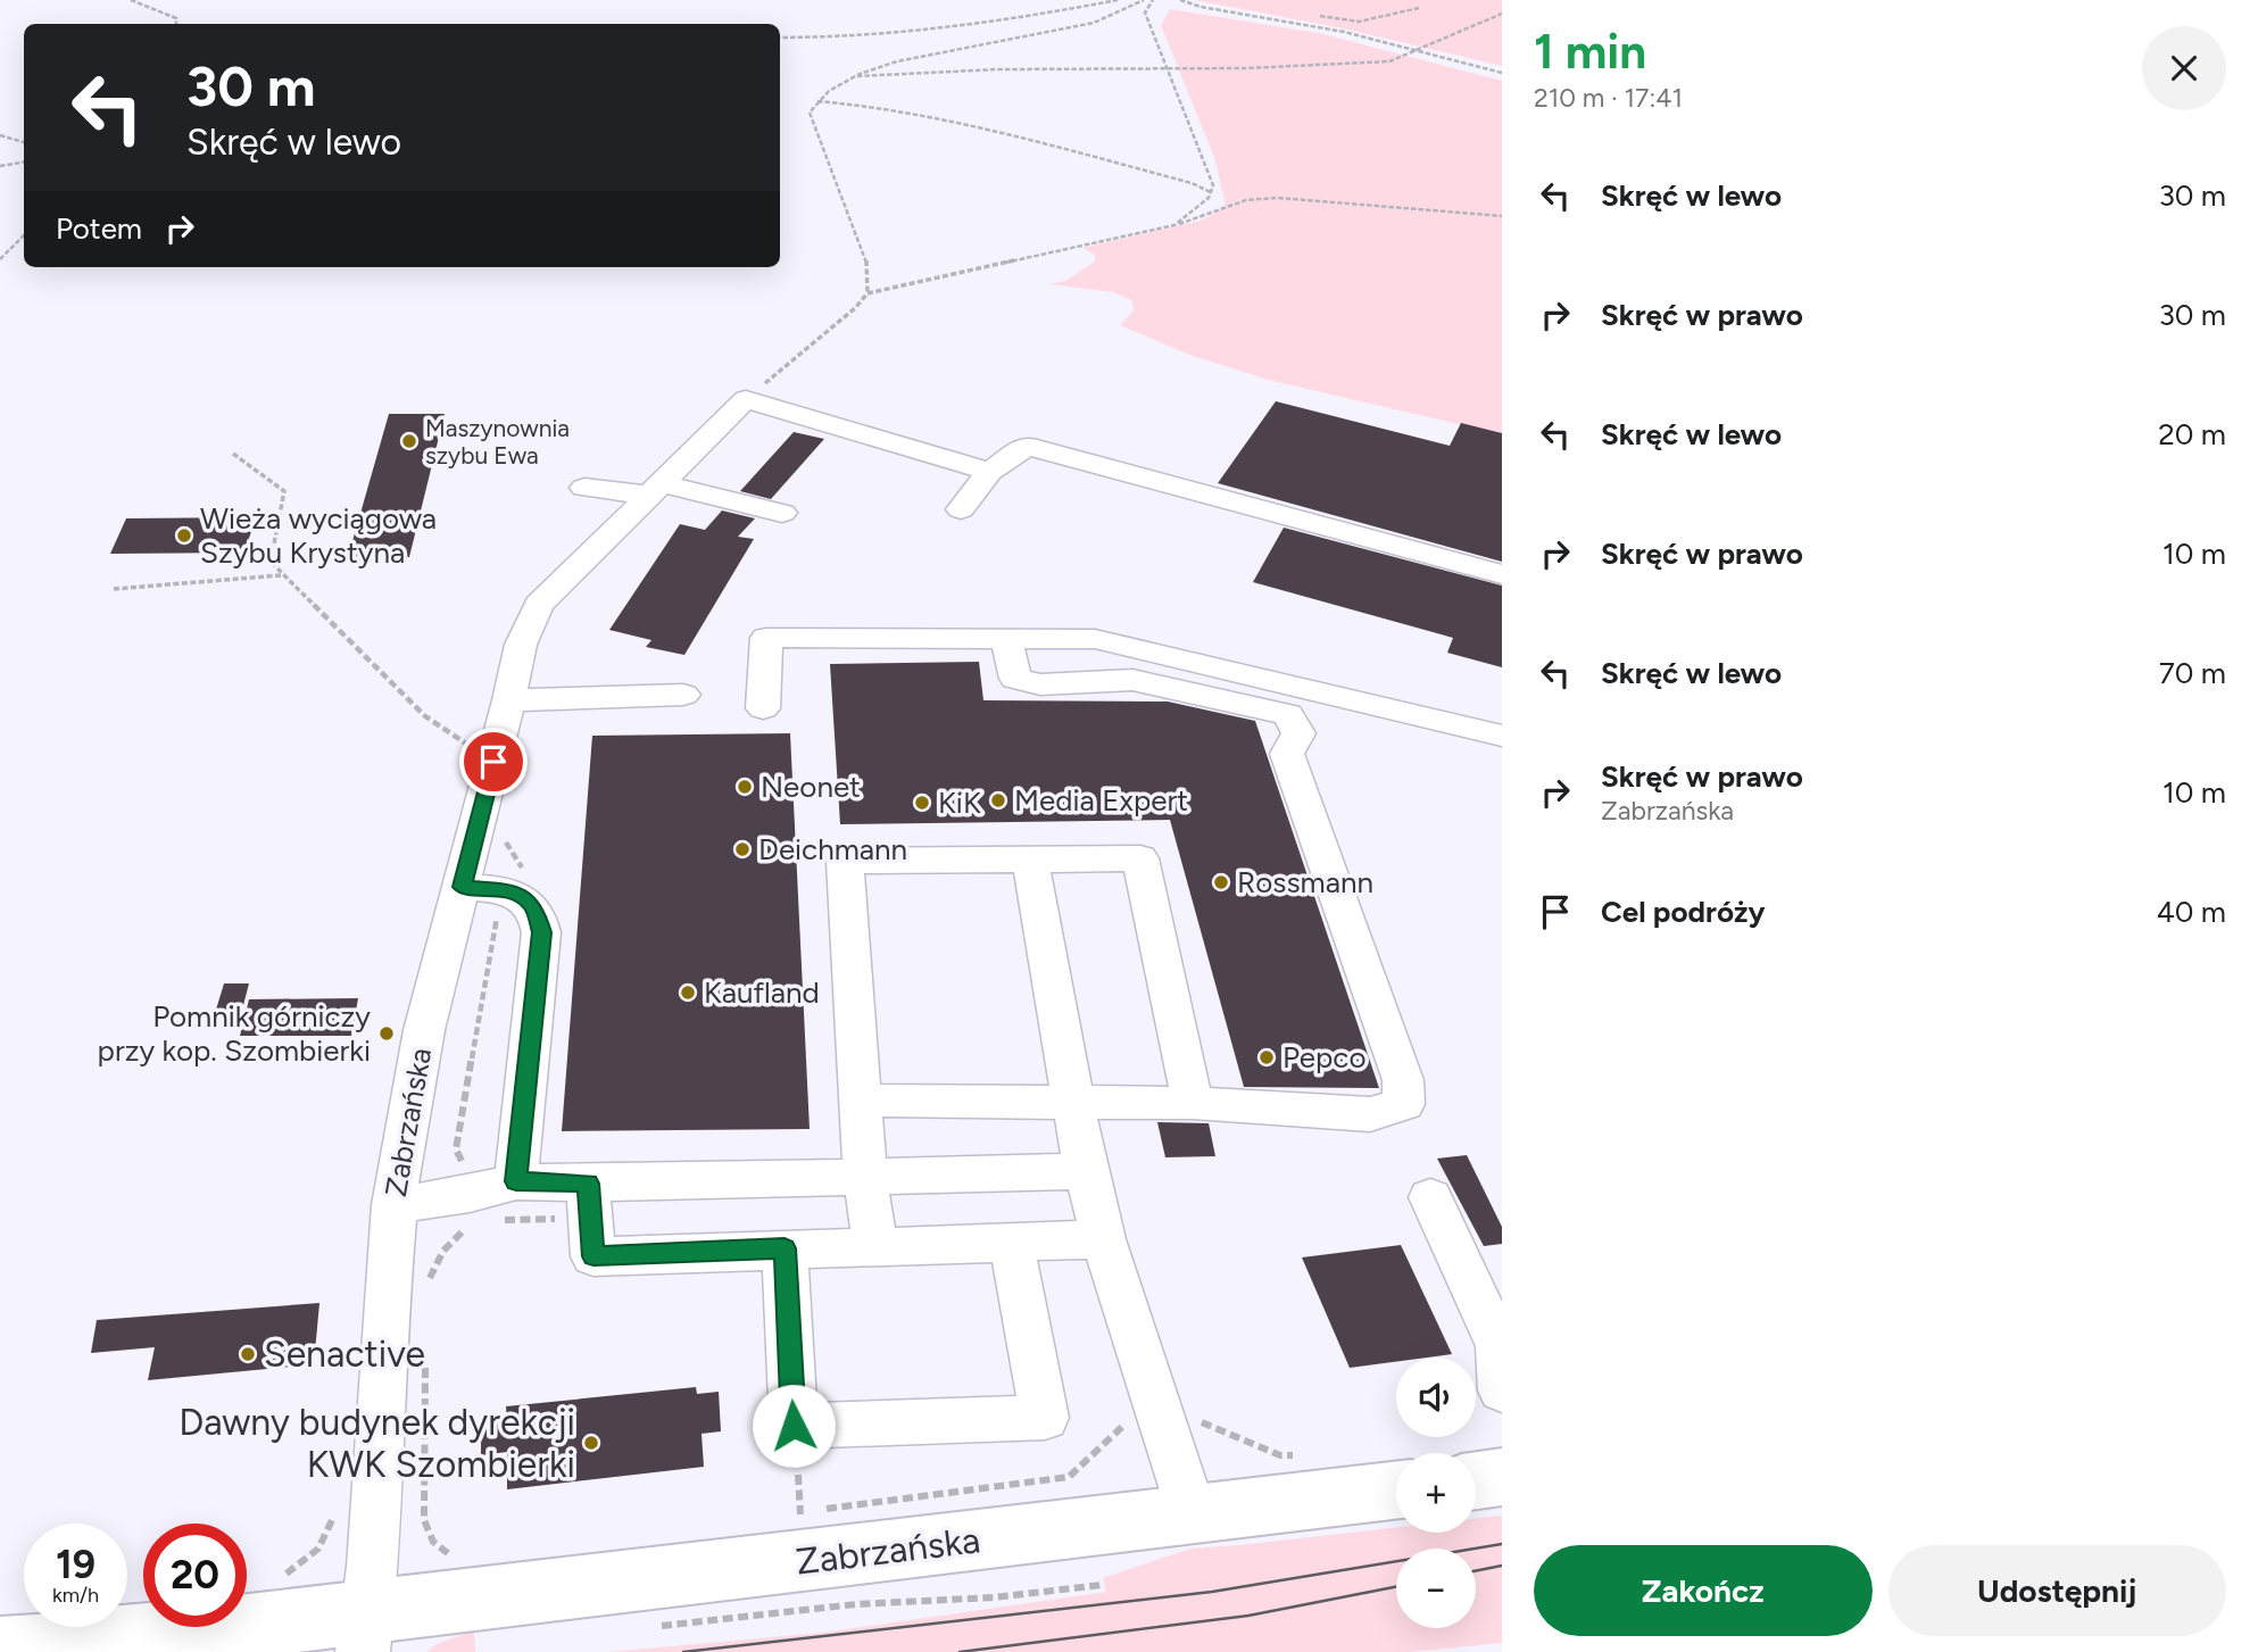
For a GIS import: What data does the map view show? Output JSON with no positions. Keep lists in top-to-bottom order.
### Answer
{
  "streets": {
    "main road": ["Zabrzańska"]
  },
  "places": [
    "Maszynownia szybu Ewa",
    "Wieża wyciągowa Szybu Krystyna",
    "Neonet",
    "Media Expert",
    "KiK",
    "Deichmann",
    "Rossmann",
    "Kaufland",
    "Pomnik górniczy przy kop. Szombierki",
    "Pepco",
    "Senactive",
    "Dawny budynek dyrekcji KWK Szombierki"
  ],
  "page": {
    "heading": ["1 min", "210 m · 17:41"],
    "turn": ["30 m", "Skręć w lewo"],
    "list": [
      {
        "name": "Skręć w lewo",
        "value": "30 m"
      },
      {
        "name": "Skręć w prawo",
        "value": "30 m"
      },
      {
        "name": "Skręć w lewo",
        "value": "20 m"
      },
      {
        "name": "Skręć w prawo",
        "value": "10 m"
      },
      {
        "name": "Skręć w lewo",
        "value": "70 m"
      },
      {
        "name": "Skręć w prawo",
        "note": "Zabrzańska",
        "value": "10 m"
      },
      {
        "name": "Cel podróży",
        "value": "40 m"
      }
    ],
    "then": "Potem",
    "map_buttons": ["+", "−"],
    "speed": "19 km/h",
    "limit": "20",
    "buttons": ["Zakończ", "Udostępnij"]
  }
}
